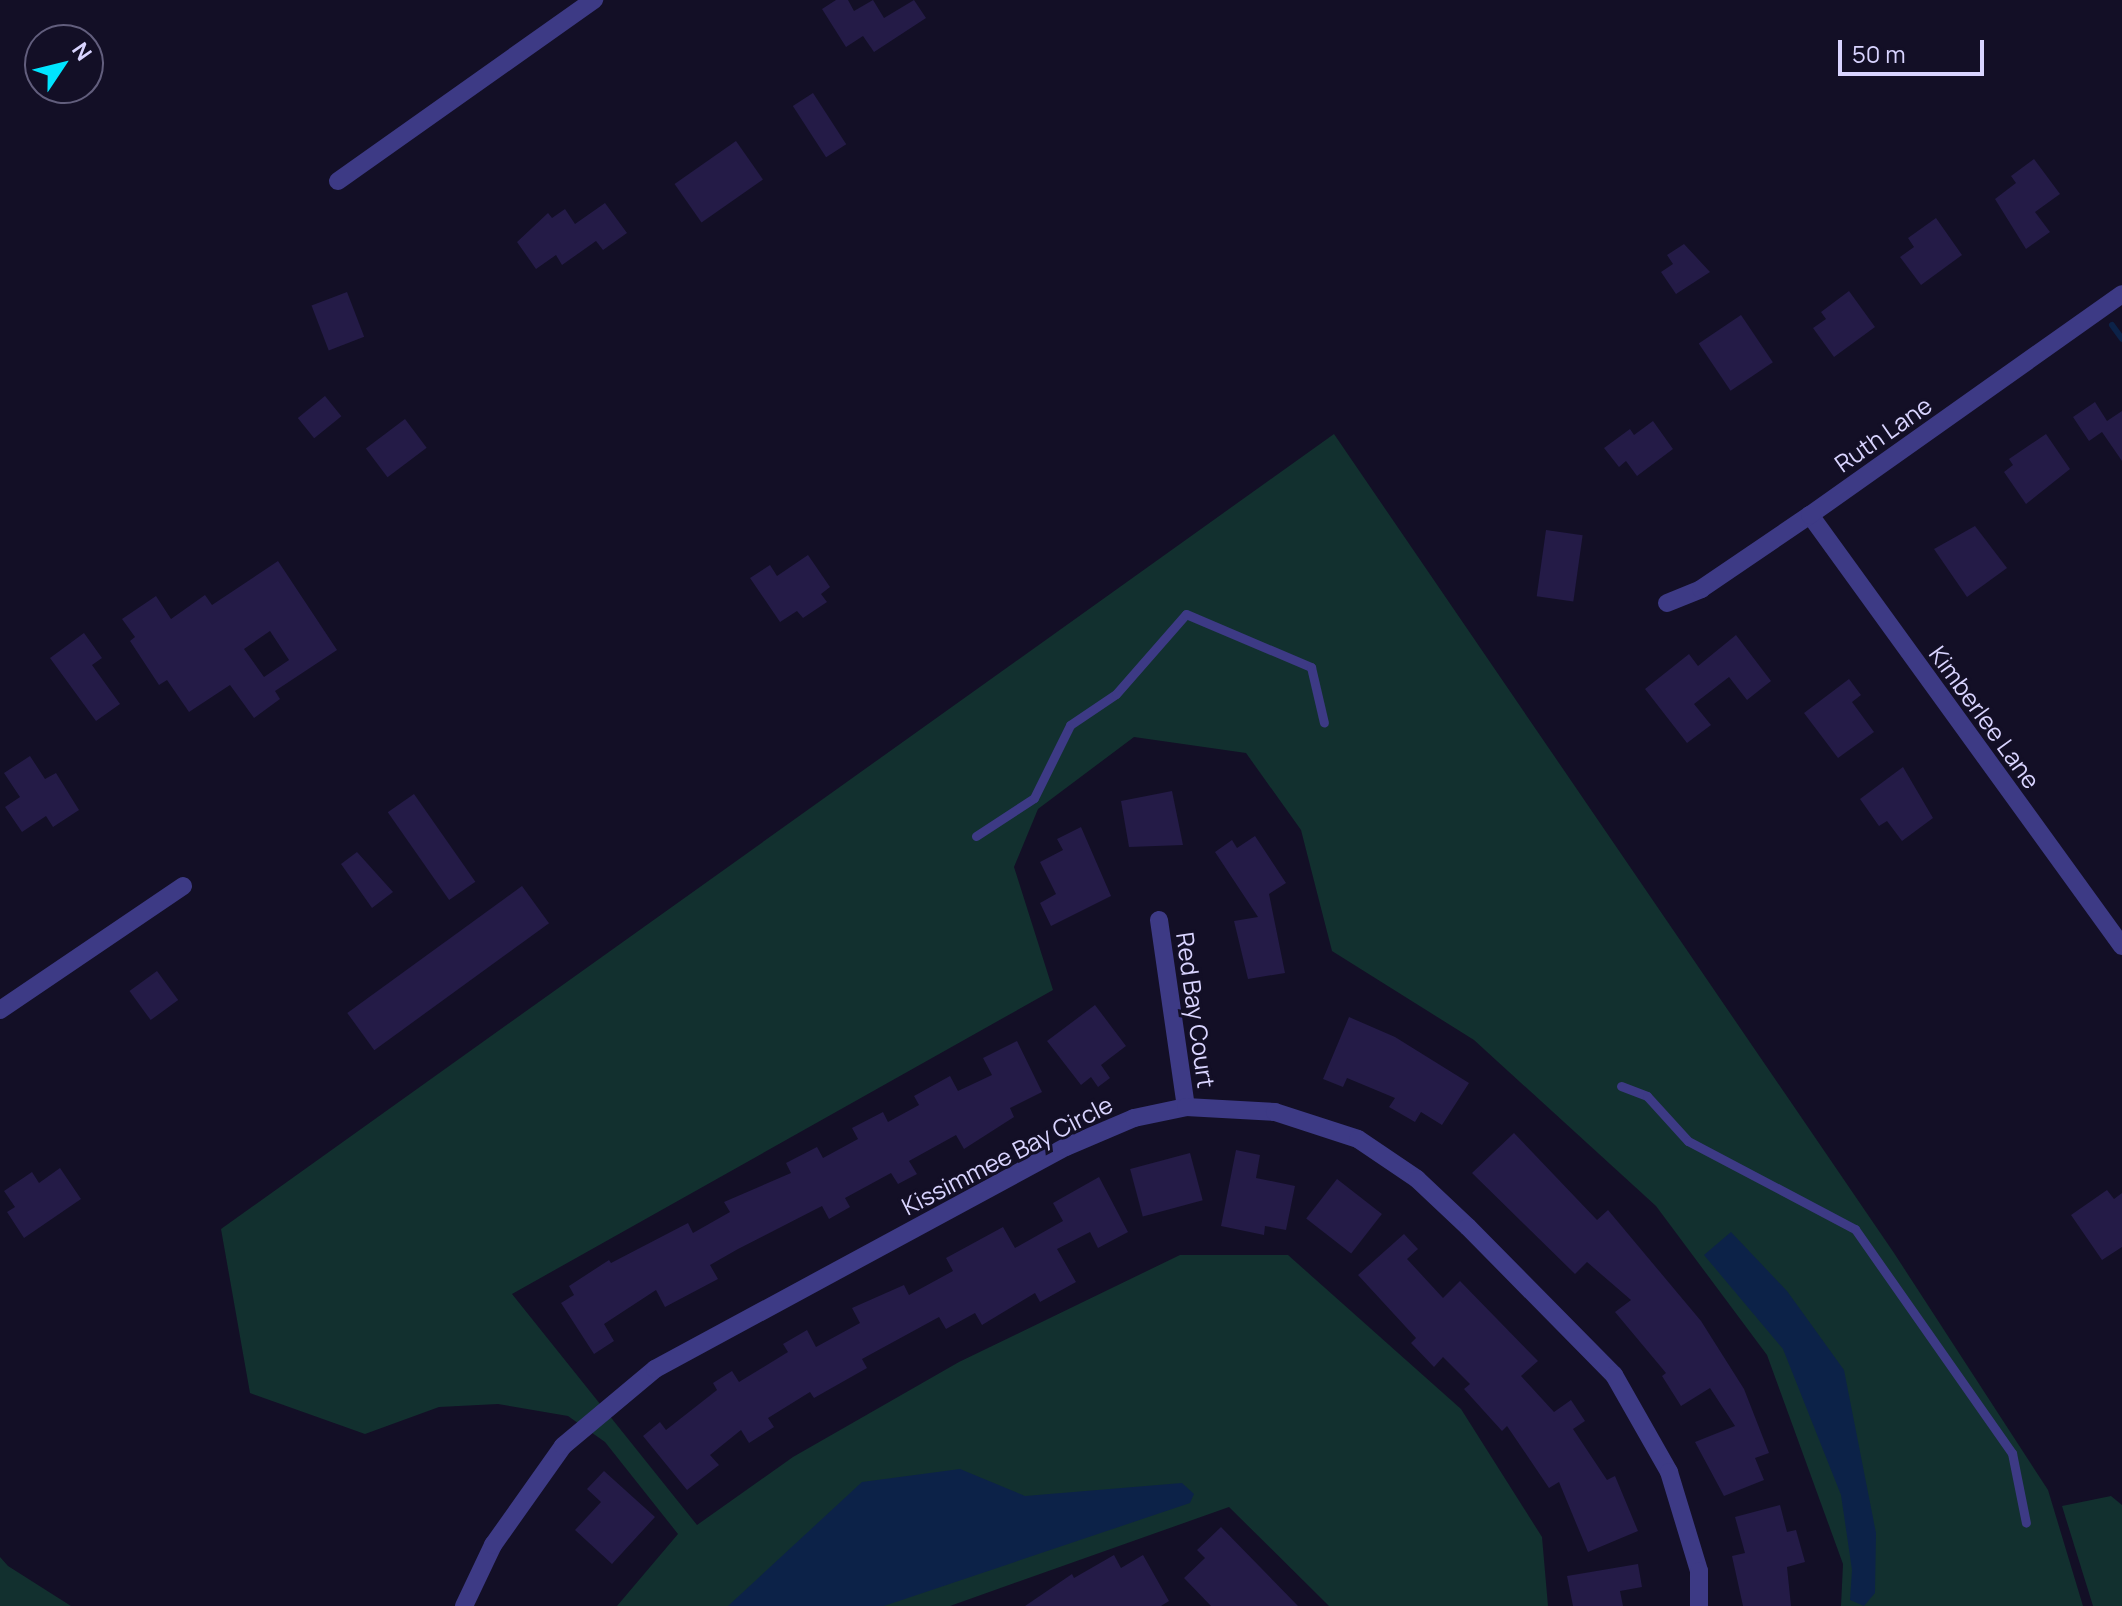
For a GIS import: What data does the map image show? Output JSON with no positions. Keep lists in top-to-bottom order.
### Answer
{
  "streets": {
    "street": [
      "Ruth Lane",
      "Kimberlee Lane",
      "Red Bay Court",
      "Kissimmee Bay Circle"
    ]
  },
  "crossings": [
    ["Ruth Lane", "Kimberlee Lane"],
    ["Red Bay Court", "Kissimmee Bay Circle"]
  ],
  "scale_bar": "50 m",
  "north": "top right"
}
